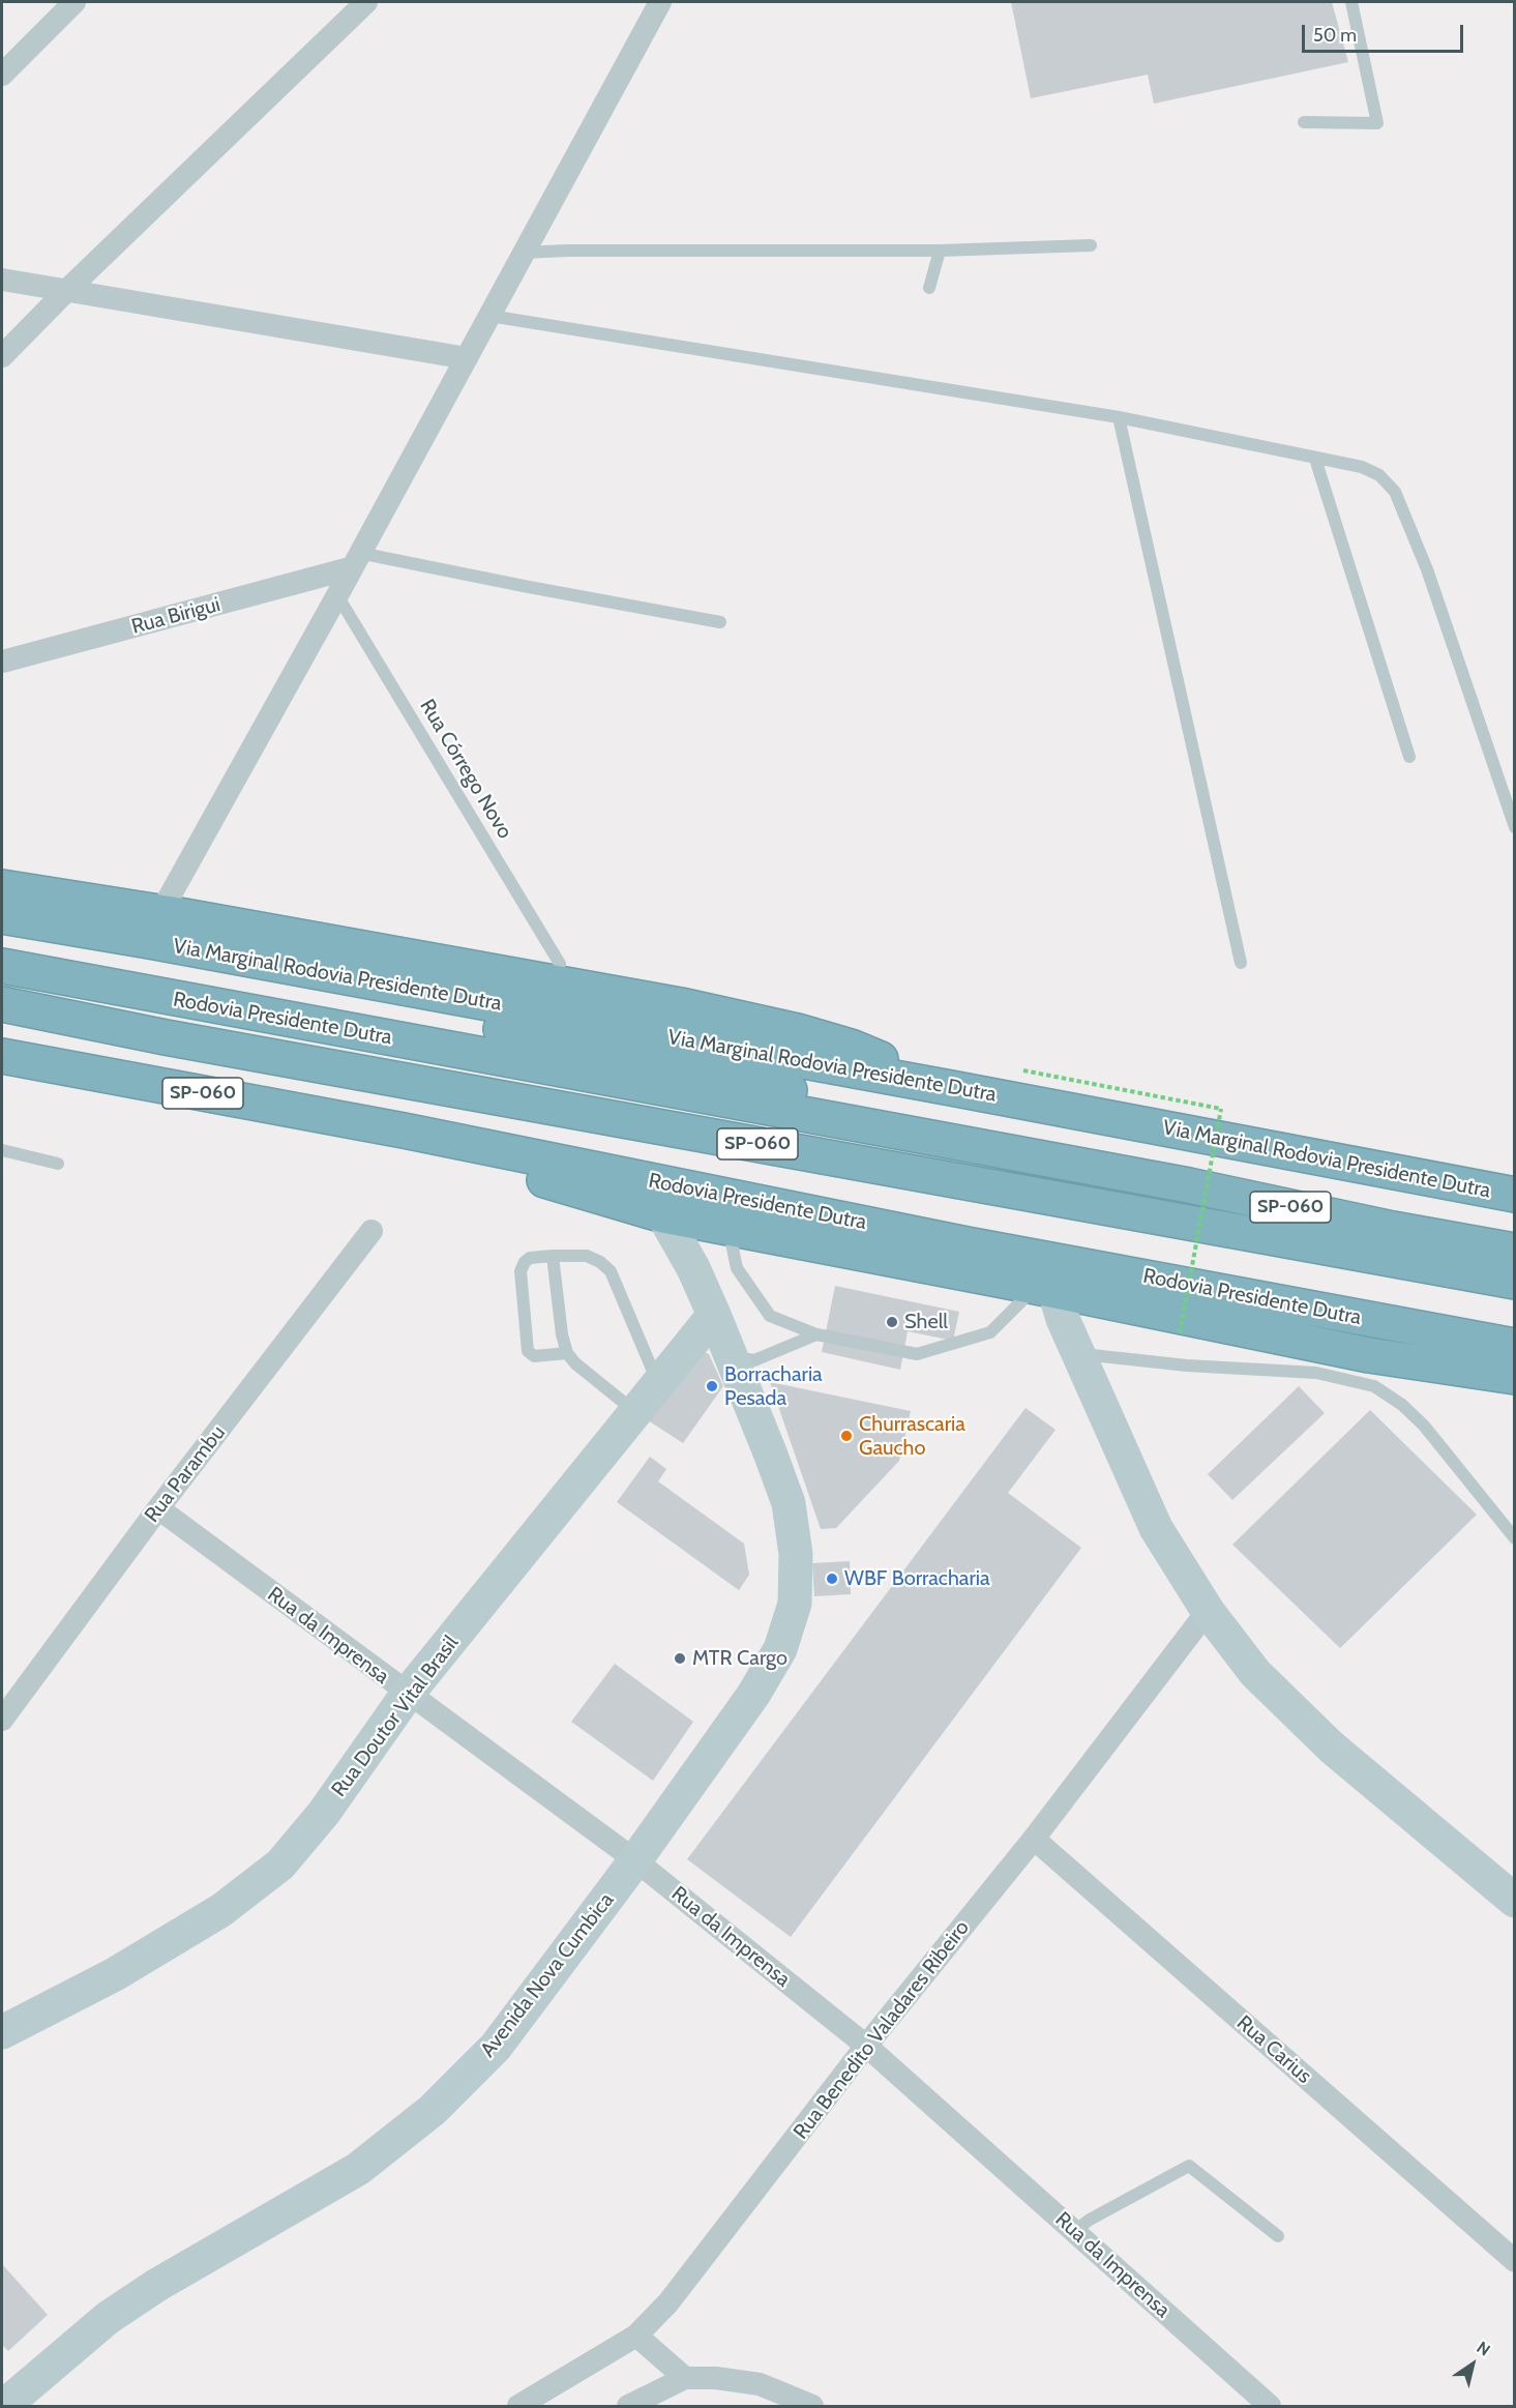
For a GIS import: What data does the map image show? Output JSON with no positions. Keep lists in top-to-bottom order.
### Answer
{
  "streets": {
    "highway": ["Via Marginal Rodovia Presidente Dutra", "Rodovia Presidente Dutra", "SP-060"],
    "street": [
      "Rua Birigui",
      "Rua Parambu",
      "Rua da Imprensa",
      "Rua Doutor Vital Brasil",
      "Avenida Nova Cumbica",
      "Rua Benedito Valadares Ribeiro",
      "Rua Carius"
    ],
    "lane": ["Rua Córrego Novo"]
  },
  "crossings": [
    ["Rua Parambu", "Rua da Imprensa"],
    ["Rua da Imprensa", "Rua Doutor Vital Brasil"],
    ["Rua da Imprensa", "Avenida Nova Cumbica"],
    ["Rua da Imprensa", "Rua Benedito Valadares Ribeiro"],
    ["Rua Doutor Vital Brasil", "Avenida Nova Cumbica"],
    ["Rua Benedito Valadares Ribeiro", "Rua Carius"]
  ],
  "places": [
    "Shell",
    "Borracharia Pesada",
    "Churrascaria Gaucho",
    "WBF Borracharia",
    "MTR Cargo"
  ],
  "scale_bar": "50 m",
  "north": "top right"
}
